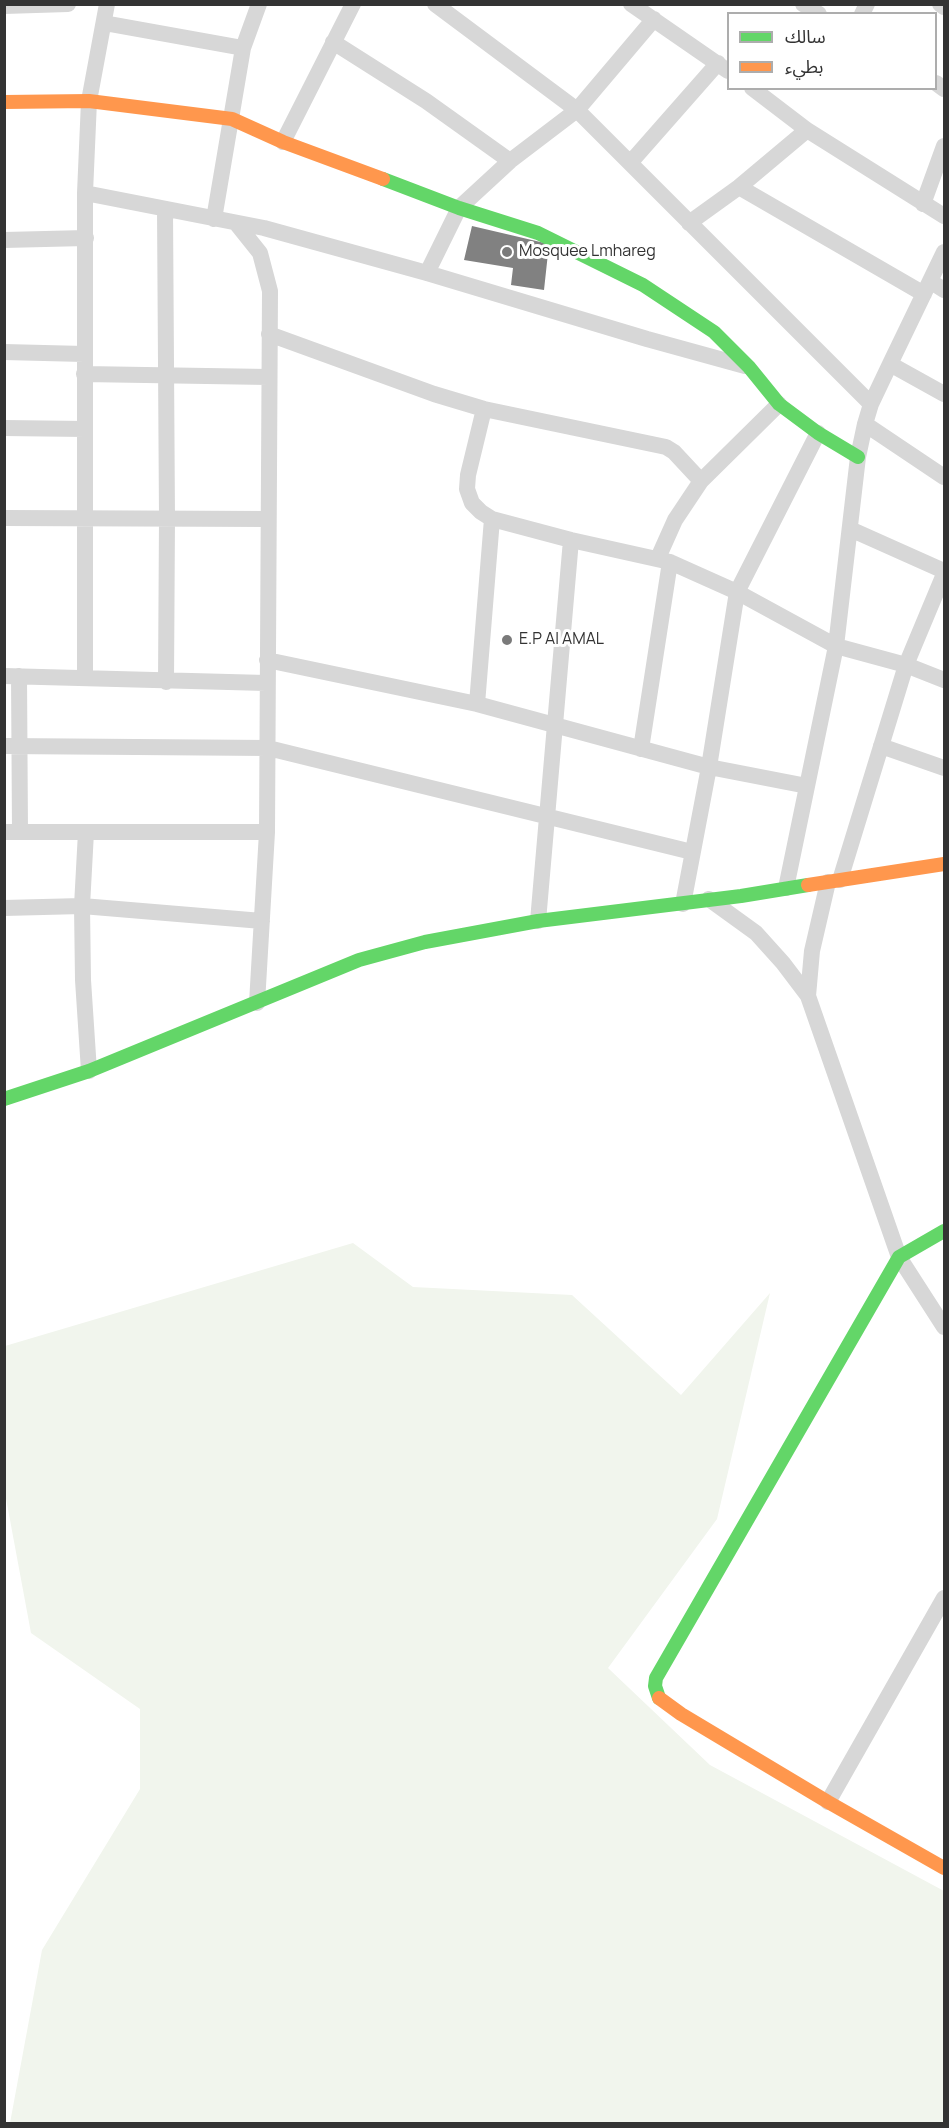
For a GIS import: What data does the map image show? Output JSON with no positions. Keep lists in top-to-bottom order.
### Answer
{
  "places": ["Mosquee Lmhareg", "E.P Al AMAL"],
  "legend": ["سالك", "بطيء"]
}
